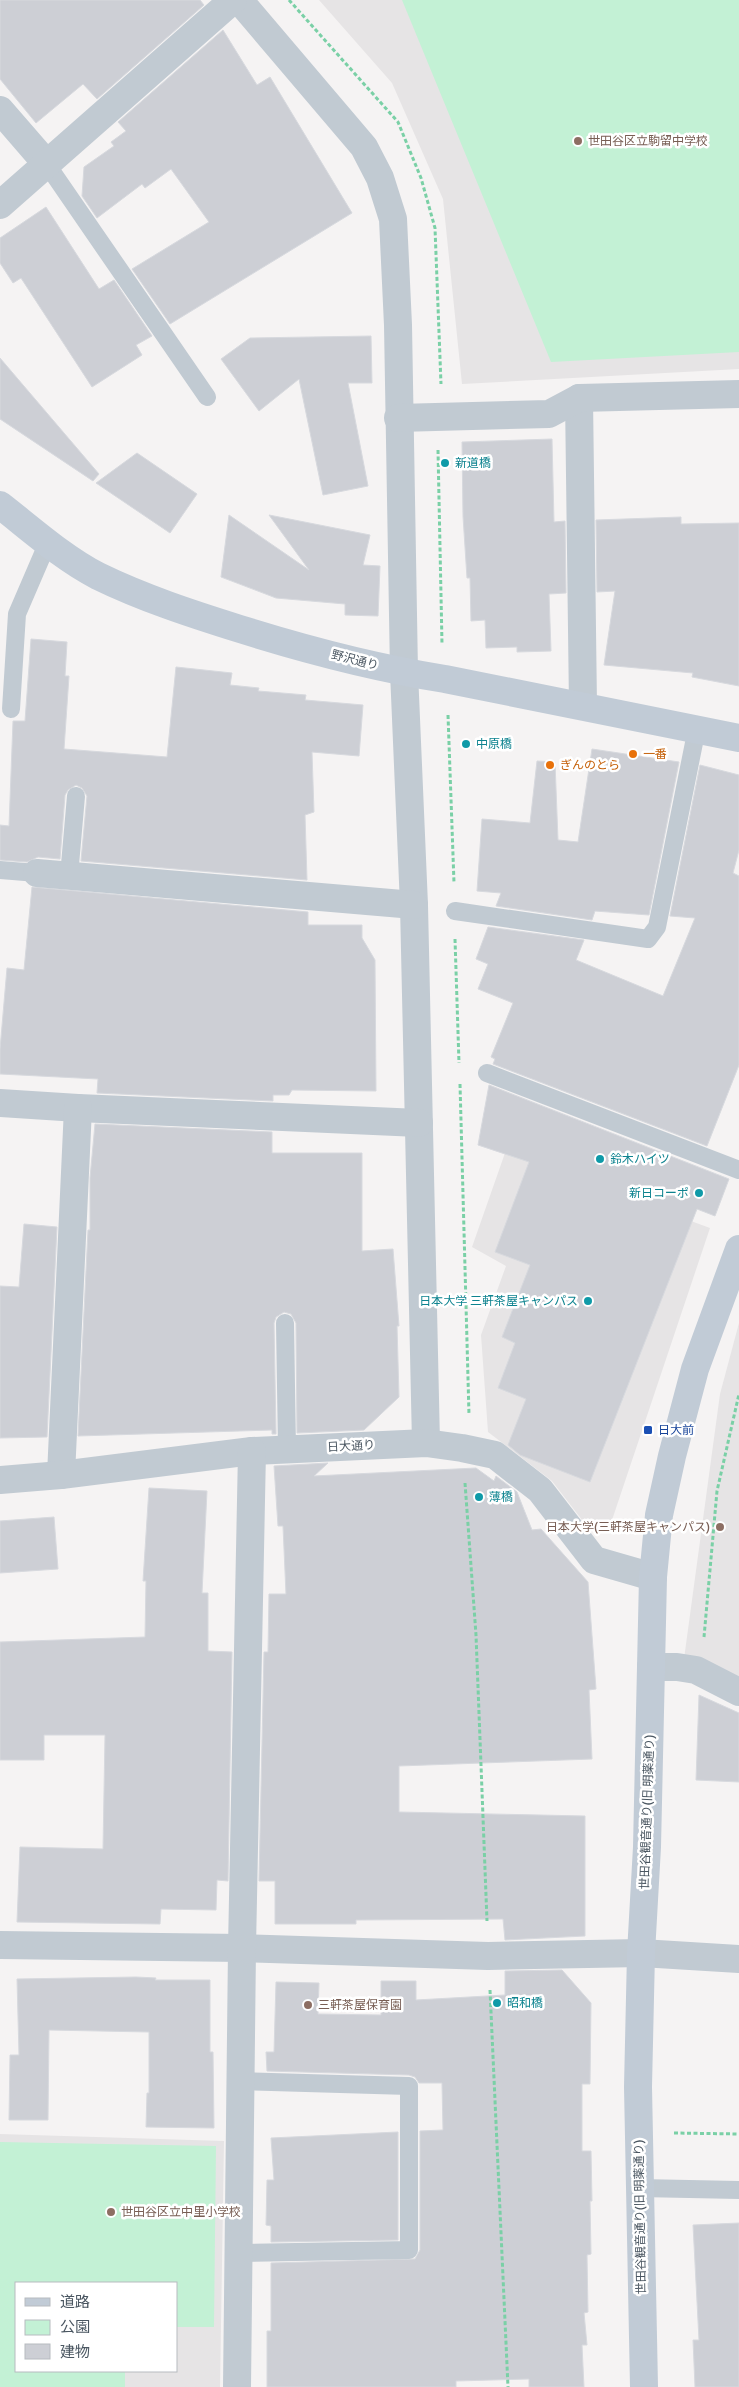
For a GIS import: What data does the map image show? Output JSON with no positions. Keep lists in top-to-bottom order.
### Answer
{
  "streets": {
    "street": ["野沢通り", "日大通り", "世田谷観音通り(旧 明薬通り)"]
  },
  "crossings": [
    ["日大通り", "世田谷観音通り(旧 明薬通り)"]
  ],
  "places": {
    "other": [
      "世田谷区立駒留中学校",
      "新道橋",
      "中原橋",
      "一番",
      "ぎんのとら",
      "鈴木ハイツ",
      "新日コーポ",
      "日本大学 三軒茶屋キャンパス",
      "薄橋",
      "日本大学(三軒茶屋キャンパス)",
      "昭和橋",
      "三軒茶屋保育園",
      "世田谷区立中里小学校"
    ],
    "transit": ["日大前"]
  },
  "legend": ["道路", "公園", "建物"]
}
